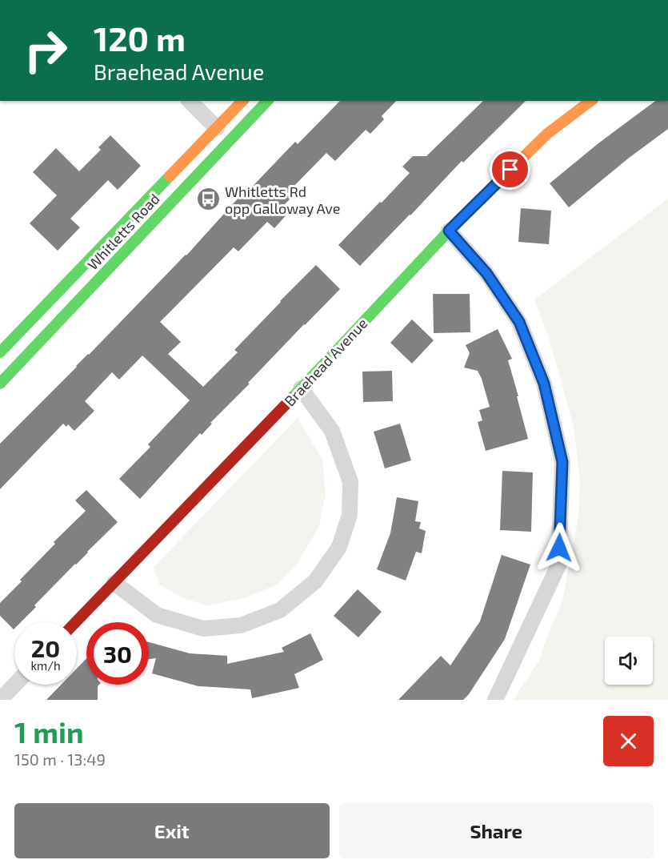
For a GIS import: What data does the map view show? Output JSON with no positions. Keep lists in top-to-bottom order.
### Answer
{
  "streets": {
    "street": ["Whitletts Road", "Braehead Avenue"]
  },
  "places": {
    "bus stop": ["Whitletts Rd opp Galloway Ave"]
  },
  "page": {
    "turn": ["120 m", "Braehead Avenue"],
    "speed": "20 km/h",
    "limit": "30",
    "heading": ["1 min", "150 m · 13:49"],
    "buttons": ["Exit", "Share"]
  }
}
